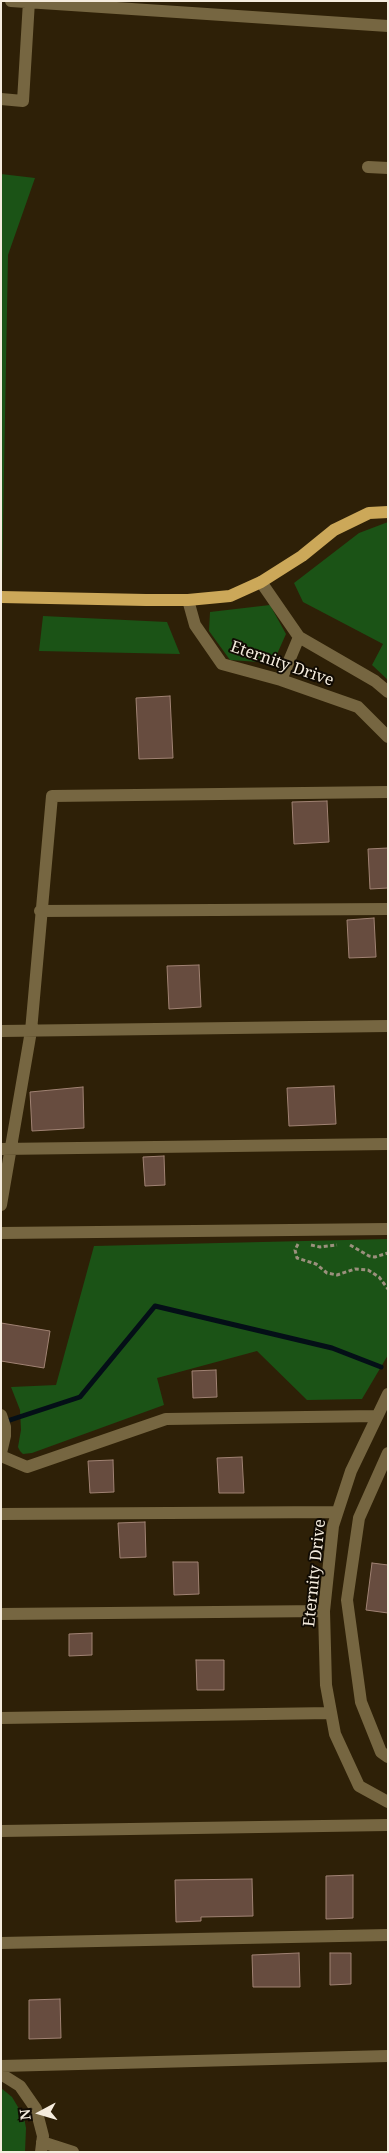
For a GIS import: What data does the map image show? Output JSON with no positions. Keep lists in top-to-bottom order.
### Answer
{
  "streets": {
    "street": ["Eternity Drive"]
  },
  "north": "left"
}
